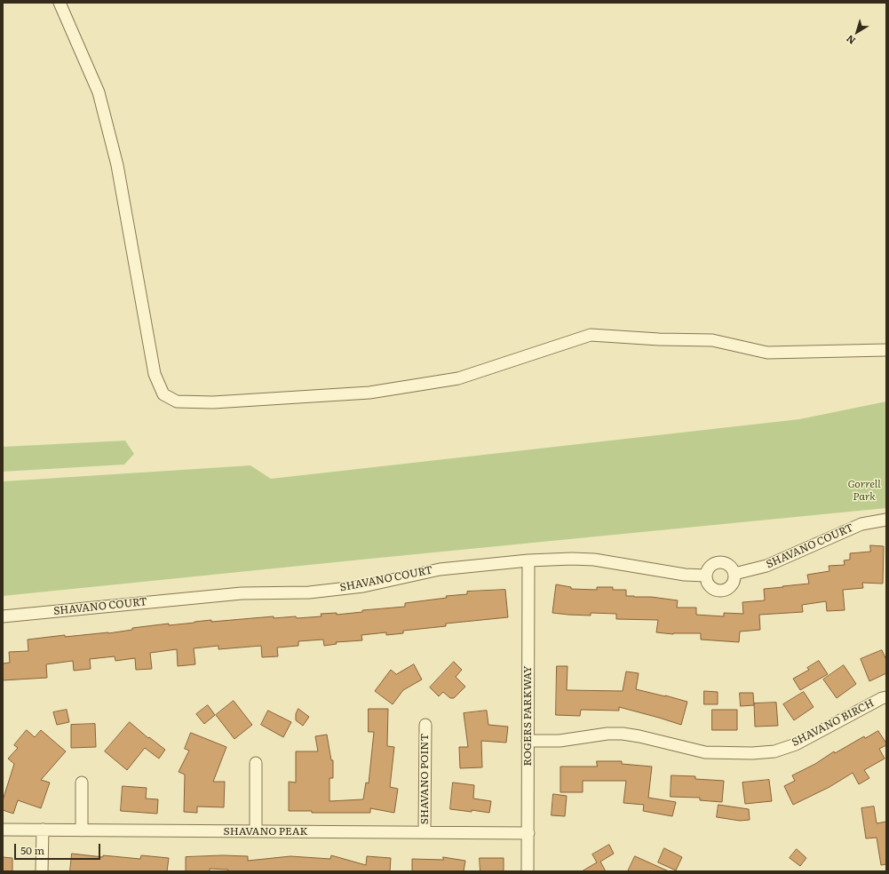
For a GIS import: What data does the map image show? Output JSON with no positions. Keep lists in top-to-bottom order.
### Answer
{
  "streets": {
    "street": [
      "SHAVANO COURT",
      "ROGERS PARKWAY",
      "SHAVANO BIRCH",
      "SHAVANO POINT",
      "SHAVANO PEAK"
    ]
  },
  "crossings": [
    ["SHAVANO COURT", "ROGERS PARKWAY"],
    ["ROGERS PARKWAY", "SHAVANO BIRCH"],
    ["ROGERS PARKWAY", "SHAVANO PEAK"],
    ["SHAVANO POINT", "SHAVANO PEAK"]
  ],
  "parks": ["Gorrell Park"],
  "scale_bar": "50 m",
  "north": "bottom left"
}
